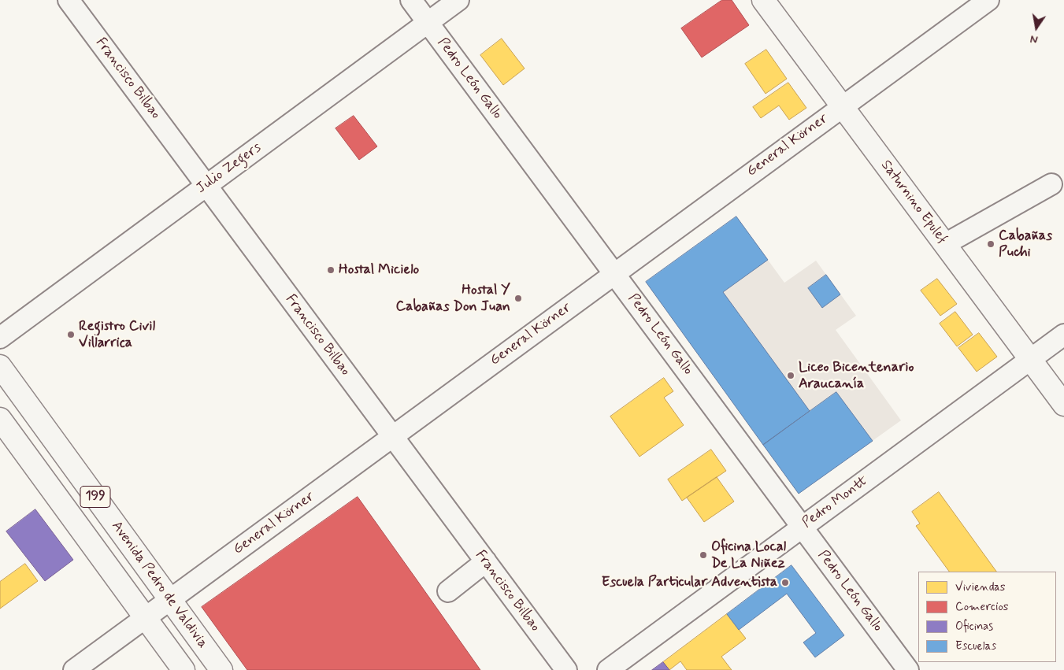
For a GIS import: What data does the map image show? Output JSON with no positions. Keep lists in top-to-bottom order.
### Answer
{
  "streets": {
    "main road": ["Saturnino Epulef", "199", "Avenida Pedro de Valdivia"],
    "street": [
      "Francisco Bilbao",
      "Pedro León Gallo",
      "General Körner",
      "Julio Zegers",
      "Pedro Montt"
    ]
  },
  "crossings": [
    ["Francisco Bilbao", "General Körner"],
    ["Francisco Bilbao", "Julio Zegers"],
    ["Pedro León Gallo", "General Körner"],
    ["Pedro León Gallo", "Julio Zegers"],
    ["Pedro León Gallo", "Pedro Montt"],
    ["General Körner", "Saturnino Epulef"],
    ["General Körner", "199"],
    ["General Körner", "Avenida Pedro de Valdivia"],
    ["Saturnino Epulef", "Pedro Montt"]
  ],
  "places": [
    "Cabañas Puchi",
    "Hostal Micielo",
    "Hostal Y Cabañas Don Juan",
    "Registro Civil Villarrica",
    "Liceo Bicentenario Araucanía",
    "Oficina Local De La Niñez",
    "Escuela Particular Adventista"
  ],
  "legend": [
    "Viviendas",
    "Comercios",
    "Oficinas",
    "Escuelas"
  ],
  "north": "bottom"
}
